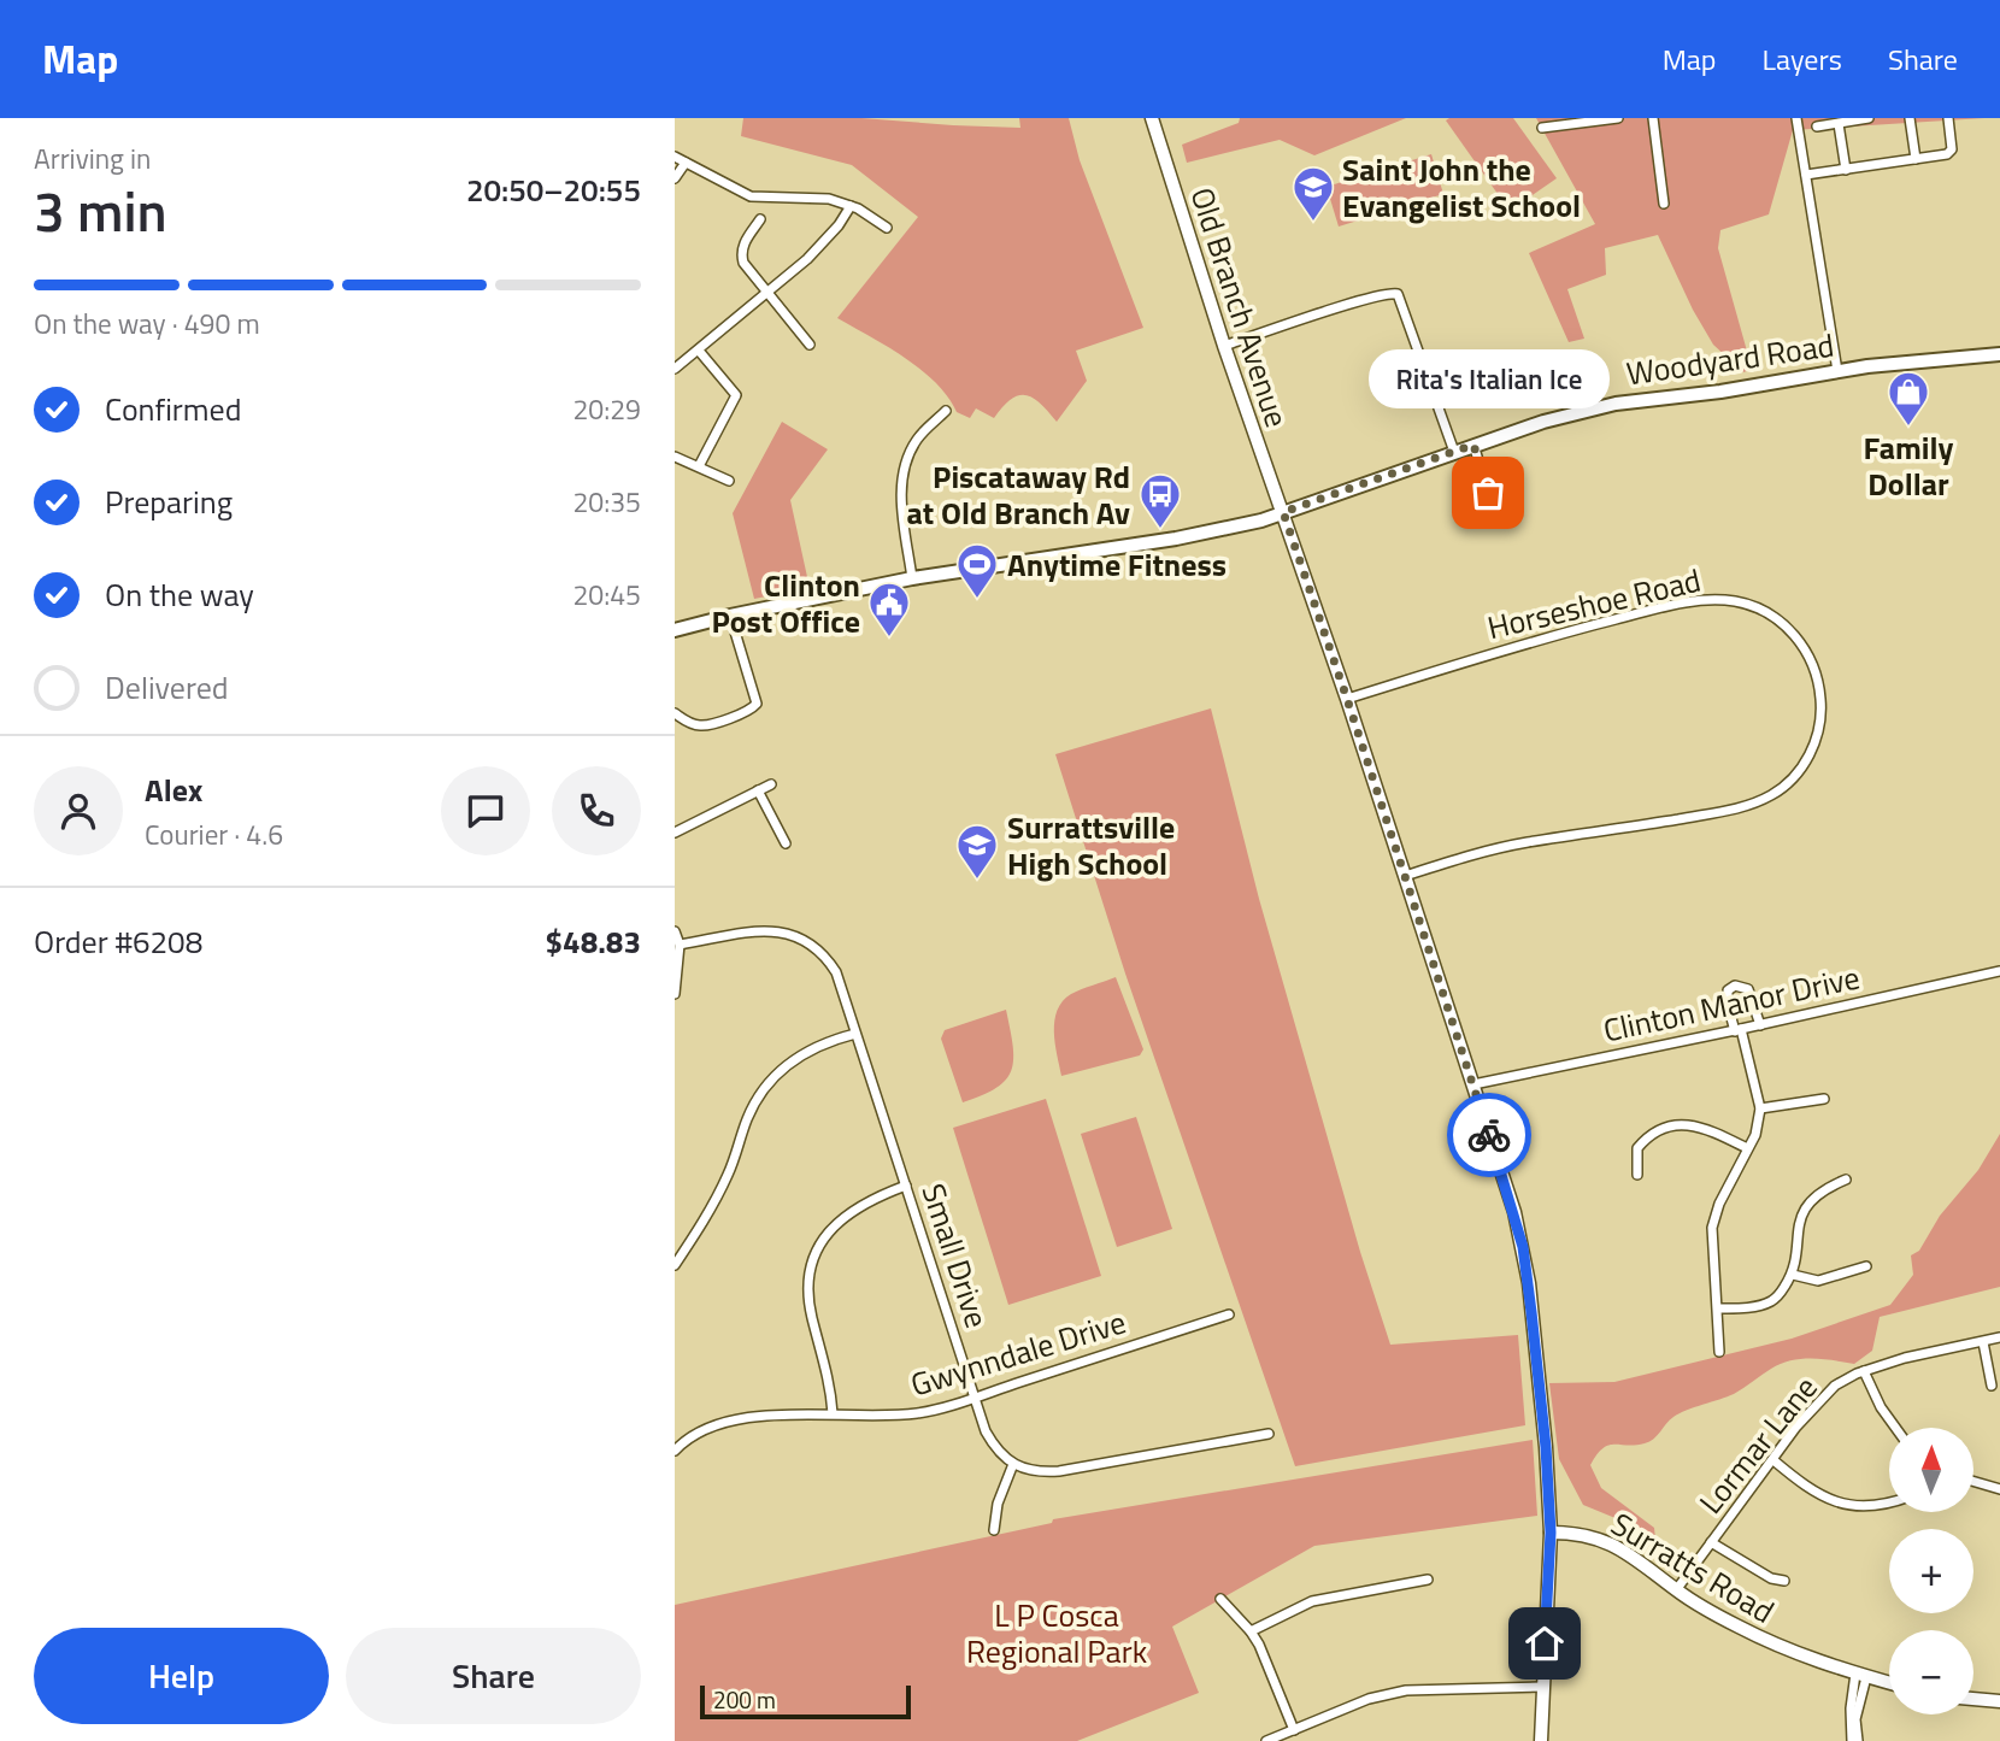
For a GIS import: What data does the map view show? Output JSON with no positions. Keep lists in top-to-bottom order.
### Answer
{
  "streets": {
    "main road": ["Old Branch Avenue", "Woodyard Road", "Surratts Road"],
    "street": [
      "Horseshoe Road",
      "Clinton Manor Drive",
      "Small Drive",
      "Gwynndale Drive",
      "Lormar Lane"
    ]
  },
  "crossings": [
    ["Old Branch Avenue", "Woodyard Road"],
    ["Old Branch Avenue", "Horseshoe Road"],
    ["Old Branch Avenue", "Clinton Manor Drive"],
    ["Old Branch Avenue", "Surratts Road"],
    ["Small Drive", "Gwynndale Drive"],
    ["Lormar Lane", "Surratts Road"]
  ],
  "parks": ["L P Cosca Regional Park"],
  "places": {
    "school or university": ["Saint John the Evangelist School", "Surrattsville High School"],
    "shop": ["Family Dollar"],
    "other": ["Rita's Italian Ice"],
    "bus stop": ["Piscataway Rd at Old Branch Av"],
    "sports": ["Anytime Fitness"],
    "public building": ["Clinton Post Office"]
  },
  "scale_bar": "200 m",
  "north": "top",
  "page": {
    "header": "Map",
    "nav": ["Map", "Layers", "Share"],
    "heading": ["3 min", "Arriving in", "20:50–20:55"],
    "panel": [
      "Alex",
      "Courier · 4.6",
      "Order #6208",
      "$48.83"
    ],
    "bar": "On the way · 490 m",
    "bubble": "Rita's Italian Ice",
    "list": [
      ["Confirmed", "20:29"],
      ["Preparing", "20:35"],
      ["On the way", "20:45"],
      "Delivered"
    ],
    "map_buttons": ["+", "−"],
    "buttons": ["Help", "Share"],
    "scale": "200 m"
  }
}
